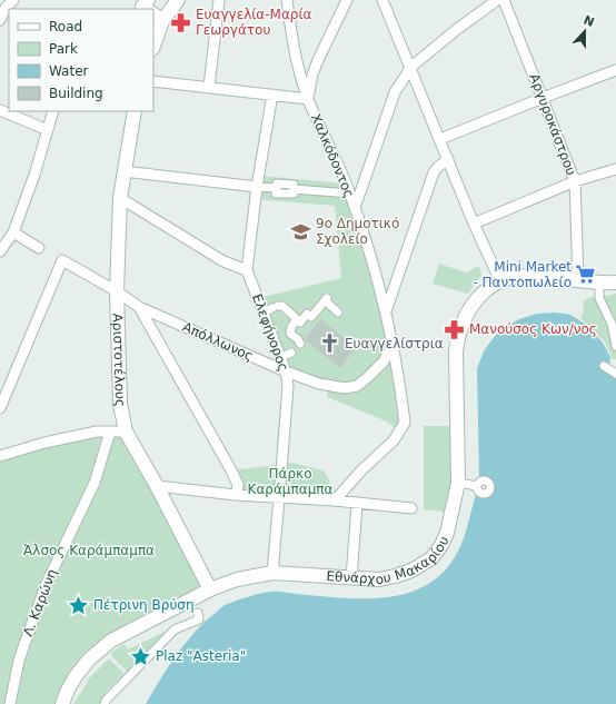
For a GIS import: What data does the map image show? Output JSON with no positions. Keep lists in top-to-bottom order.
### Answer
{
  "streets": {
    "street": [
      "Αργυροκάστρου",
      "Χαλκόδοντος",
      "Ελεφήνορος",
      "Απόλλωνος",
      "Αριστοτέλους",
      "Εθνάρχου Μακαρίου",
      "Λ. Καρώνη"
    ]
  },
  "crossings": [
    ["Αργυροκάστρου", "Εθνάρχου Μακαρίου"],
    ["Χαλκόδοντος", "Απόλλωνος"],
    ["Ελεφήνορος", "Απόλλωνος"],
    ["Ελεφήνορος", "Εθνάρχου Μακαρίου"],
    ["Απόλλωνος", "Αριστοτέλους"],
    ["Αριστοτέλους", "Εθνάρχου Μακαρίου"]
  ],
  "parks": ["Πάρκο Καράμπαμπα", "Άλσος Καράμπαμπα"],
  "places": {
    "pharmacy": ["Ευαγγελία-Μαρία Γεωργάτου", "Μανούσος Κων/νος"],
    "school or university": ["9ο Δημοτικό Σχολείο"],
    "supermarket": ["Mini Market - Παντοπωλείο"],
    "church": ["Ευαγγελίστρια"],
    "place": ["Πέτρινη Βρύση", "Plaz \"Asteria\""]
  },
  "legend": [
    "Road",
    "Park",
    "Water",
    "Building"
  ],
  "north": "top"
}
